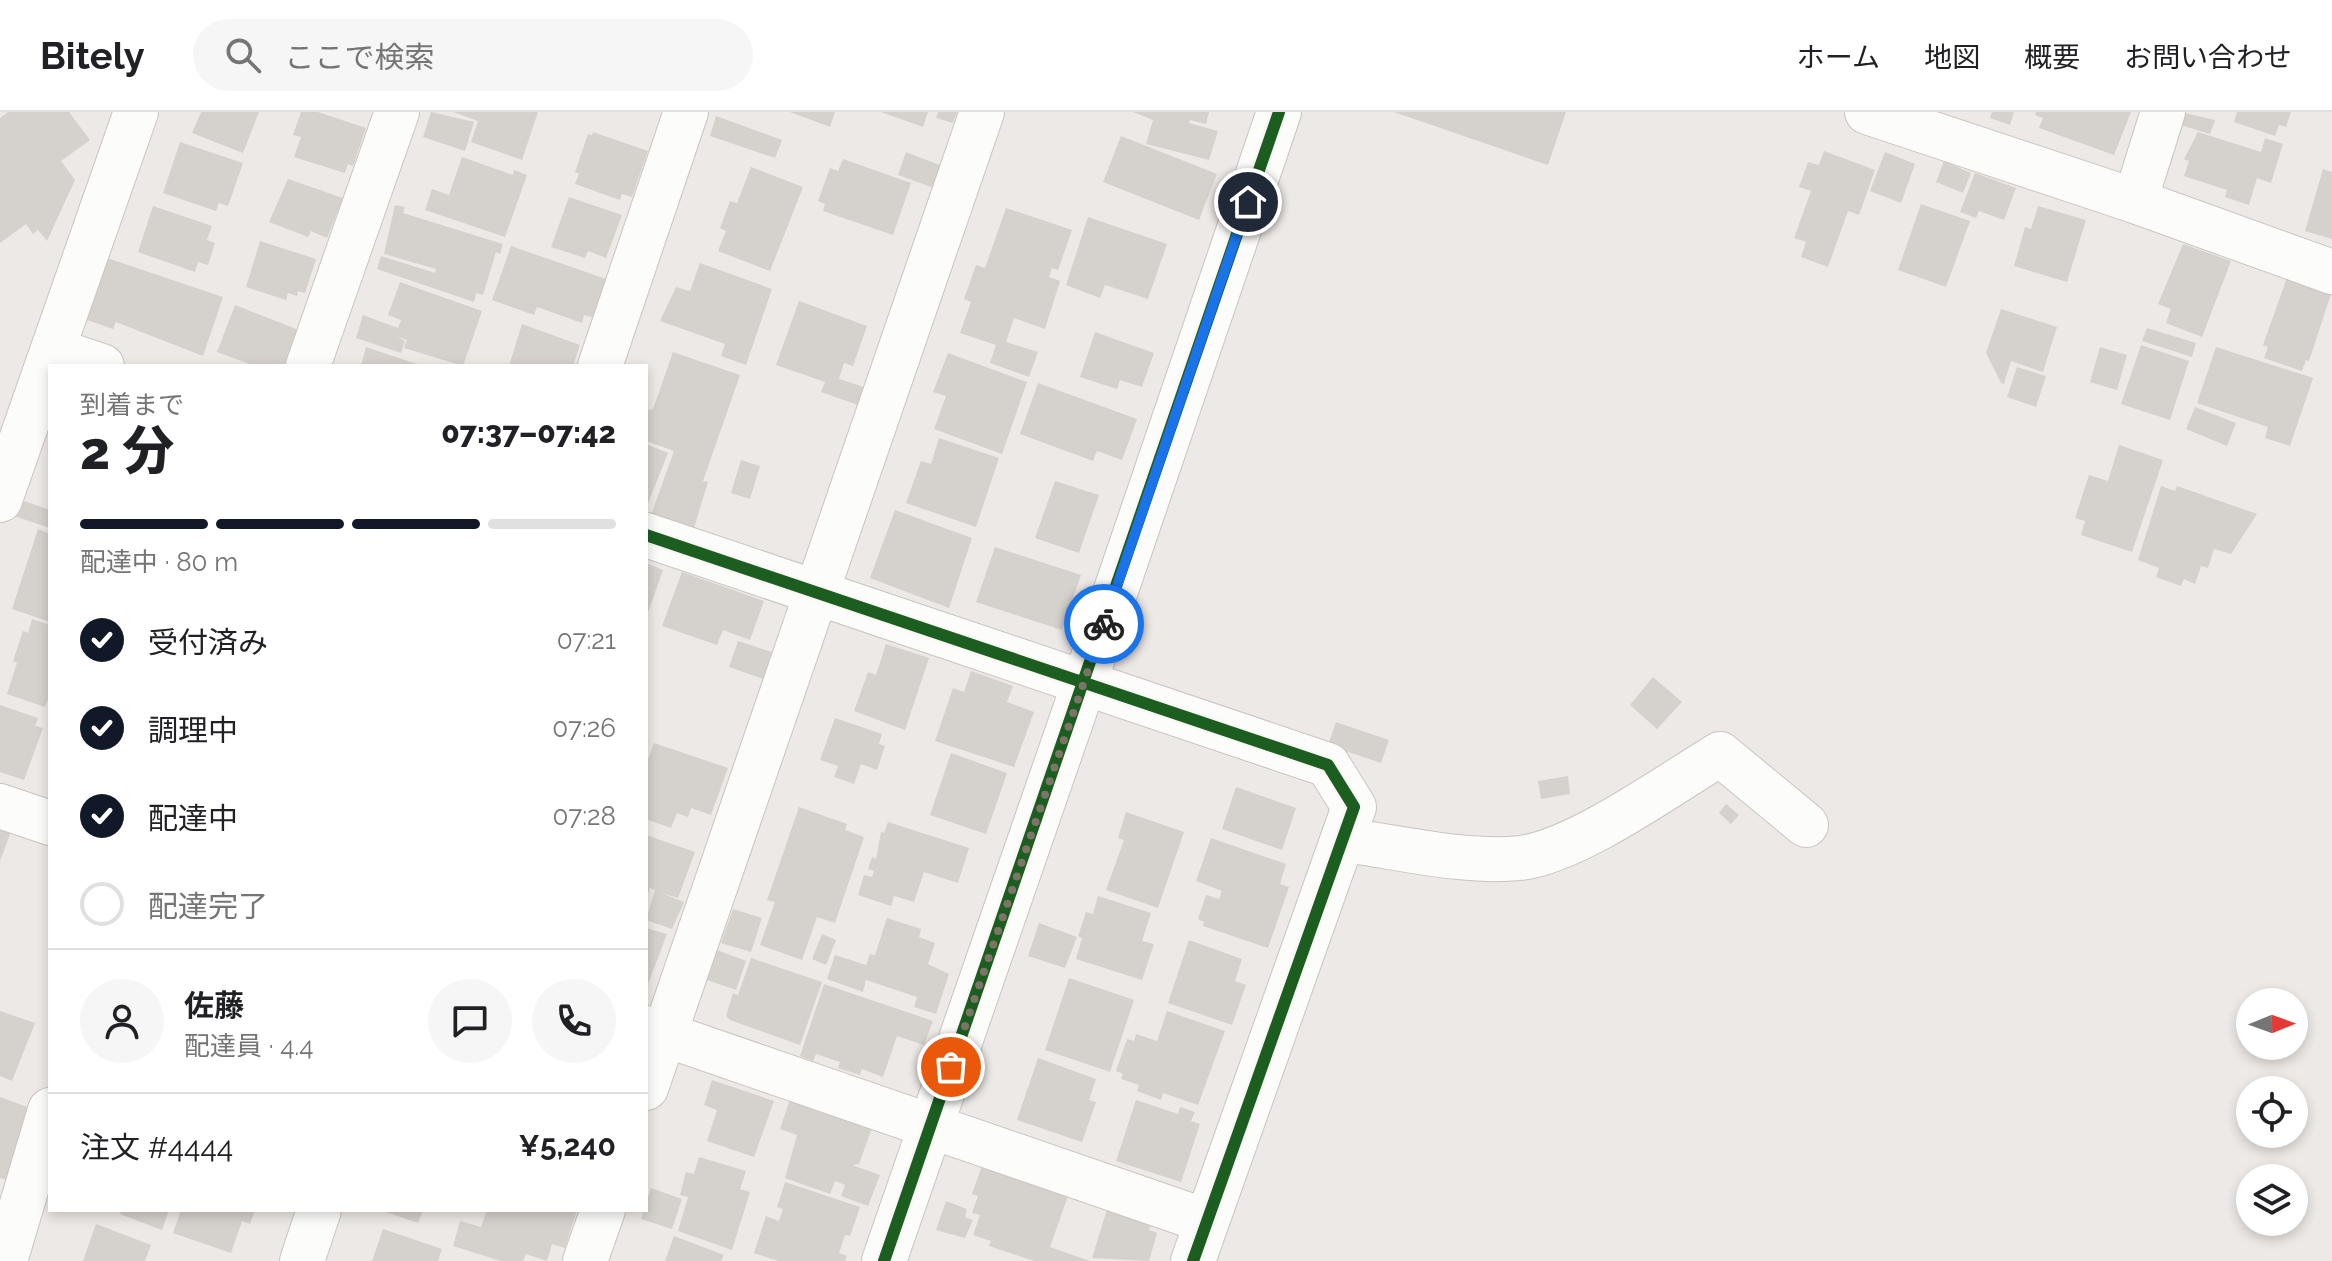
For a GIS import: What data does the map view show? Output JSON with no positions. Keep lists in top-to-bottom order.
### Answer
{
  "north": "right",
  "page": {
    "header": "Bitely",
    "search": "ここで検索",
    "nav": [
      "ホーム",
      "地図",
      "概要",
      "お問い合わせ"
    ],
    "heading": ["2 分", "到着まで", "07:37–07:42"],
    "panel": [
      "佐藤",
      "配達員 · 4.4",
      "注文 #4444",
      "¥5,240"
    ],
    "bar": "配達中 · 80 m",
    "list": [
      ["受付済み", "07:21"],
      ["調理中", "07:26"],
      ["配達中", "07:28"],
      "配達完了"
    ]
  }
}
